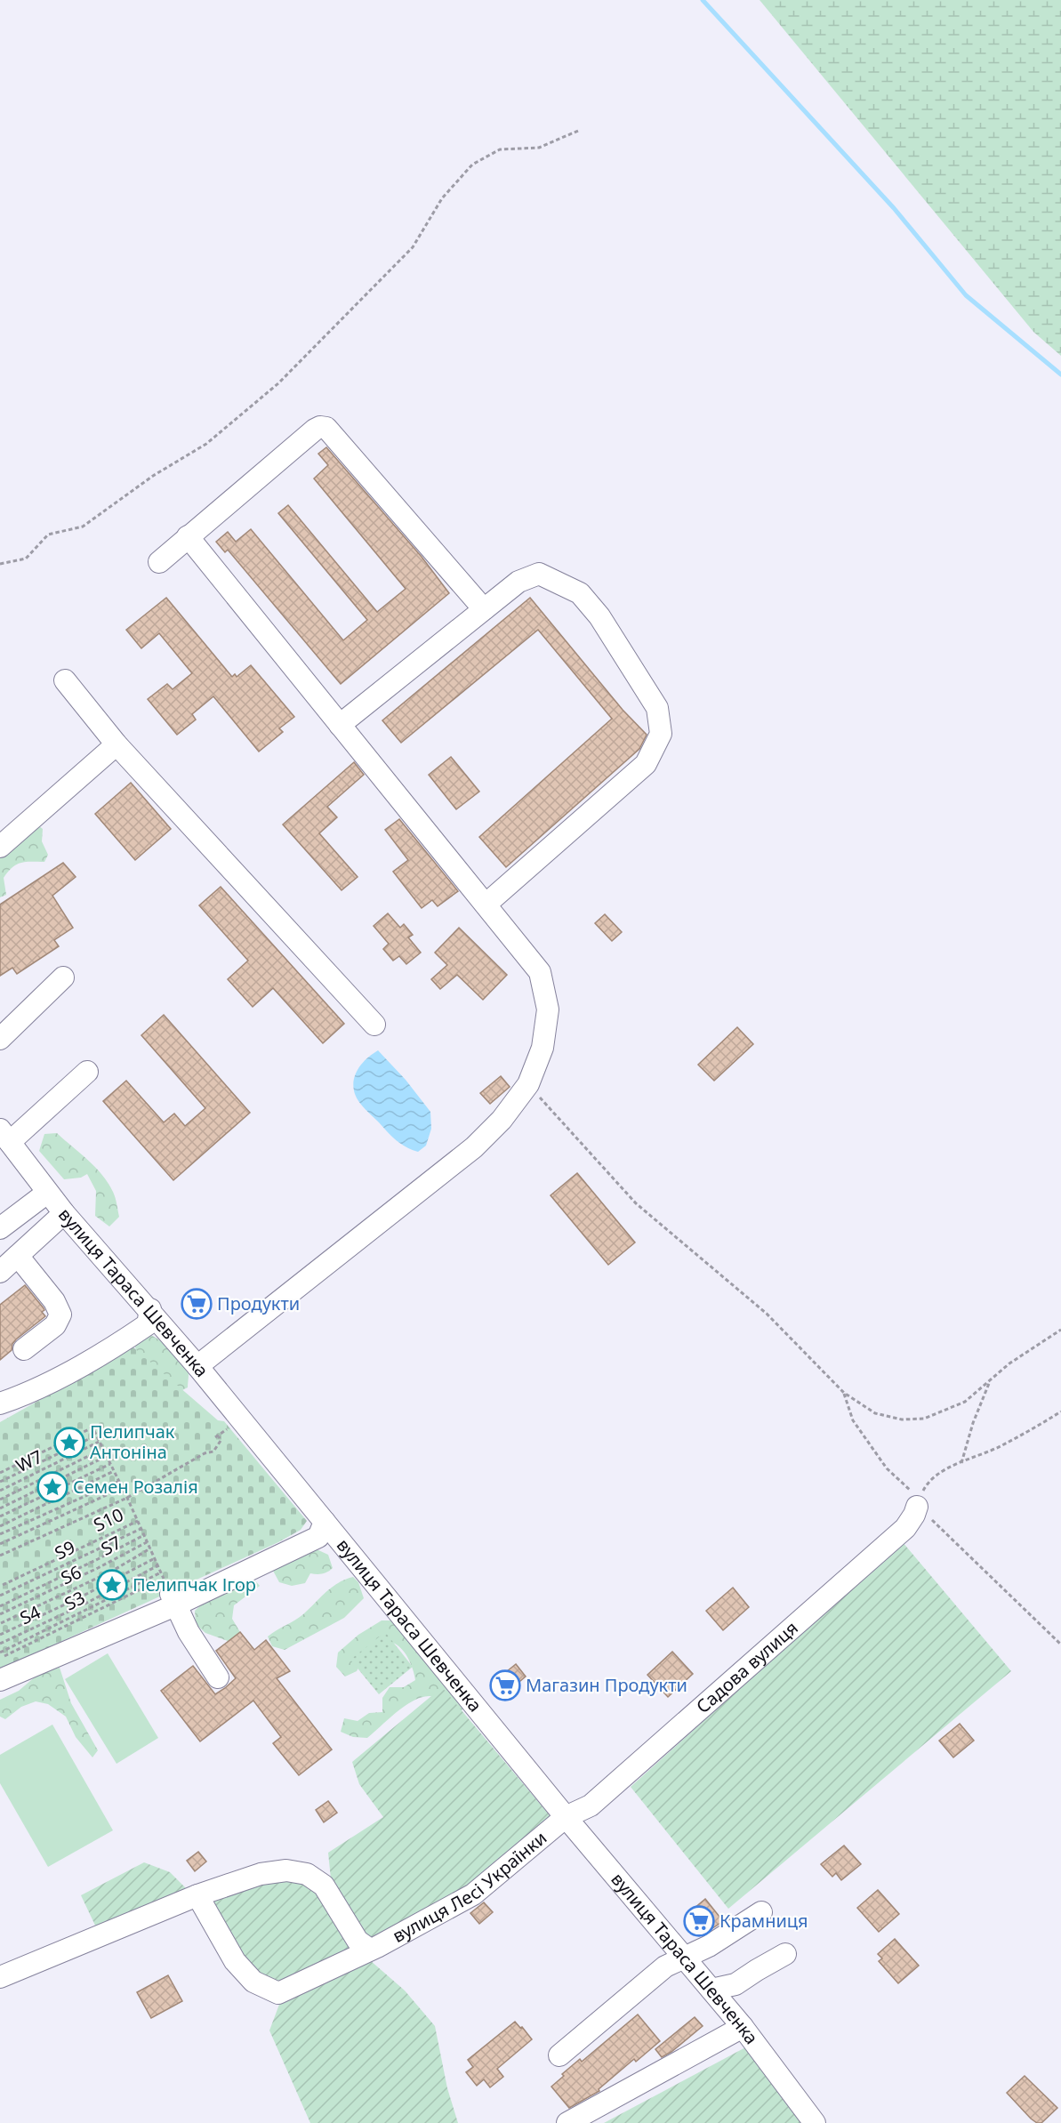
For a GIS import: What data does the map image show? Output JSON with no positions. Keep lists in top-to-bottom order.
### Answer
{
  "streets": {
    "street": ["вулиця Тараса Шевченка", "Садова вулиця", "вулиця Лесі Українки"],
    "path": [
      "W7",
      "S10",
      "S7",
      "S9",
      "S6",
      "S3",
      "S4"
    ]
  },
  "crossings": [
    ["вулиця Тараса Шевченка", "Садова вулиця"],
    ["вулиця Тараса Шевченка", "вулиця Лесі Українки"],
    ["Садова вулиця", "вулиця Лесі Українки"]
  ],
  "places": {
    "supermarket": ["Продукти", "Магазин Продукти", "Крамниця"],
    "place": ["Пелипчак Антоніна", "Семен Розалія", "Пелипчак Ігор"]
  }
}
